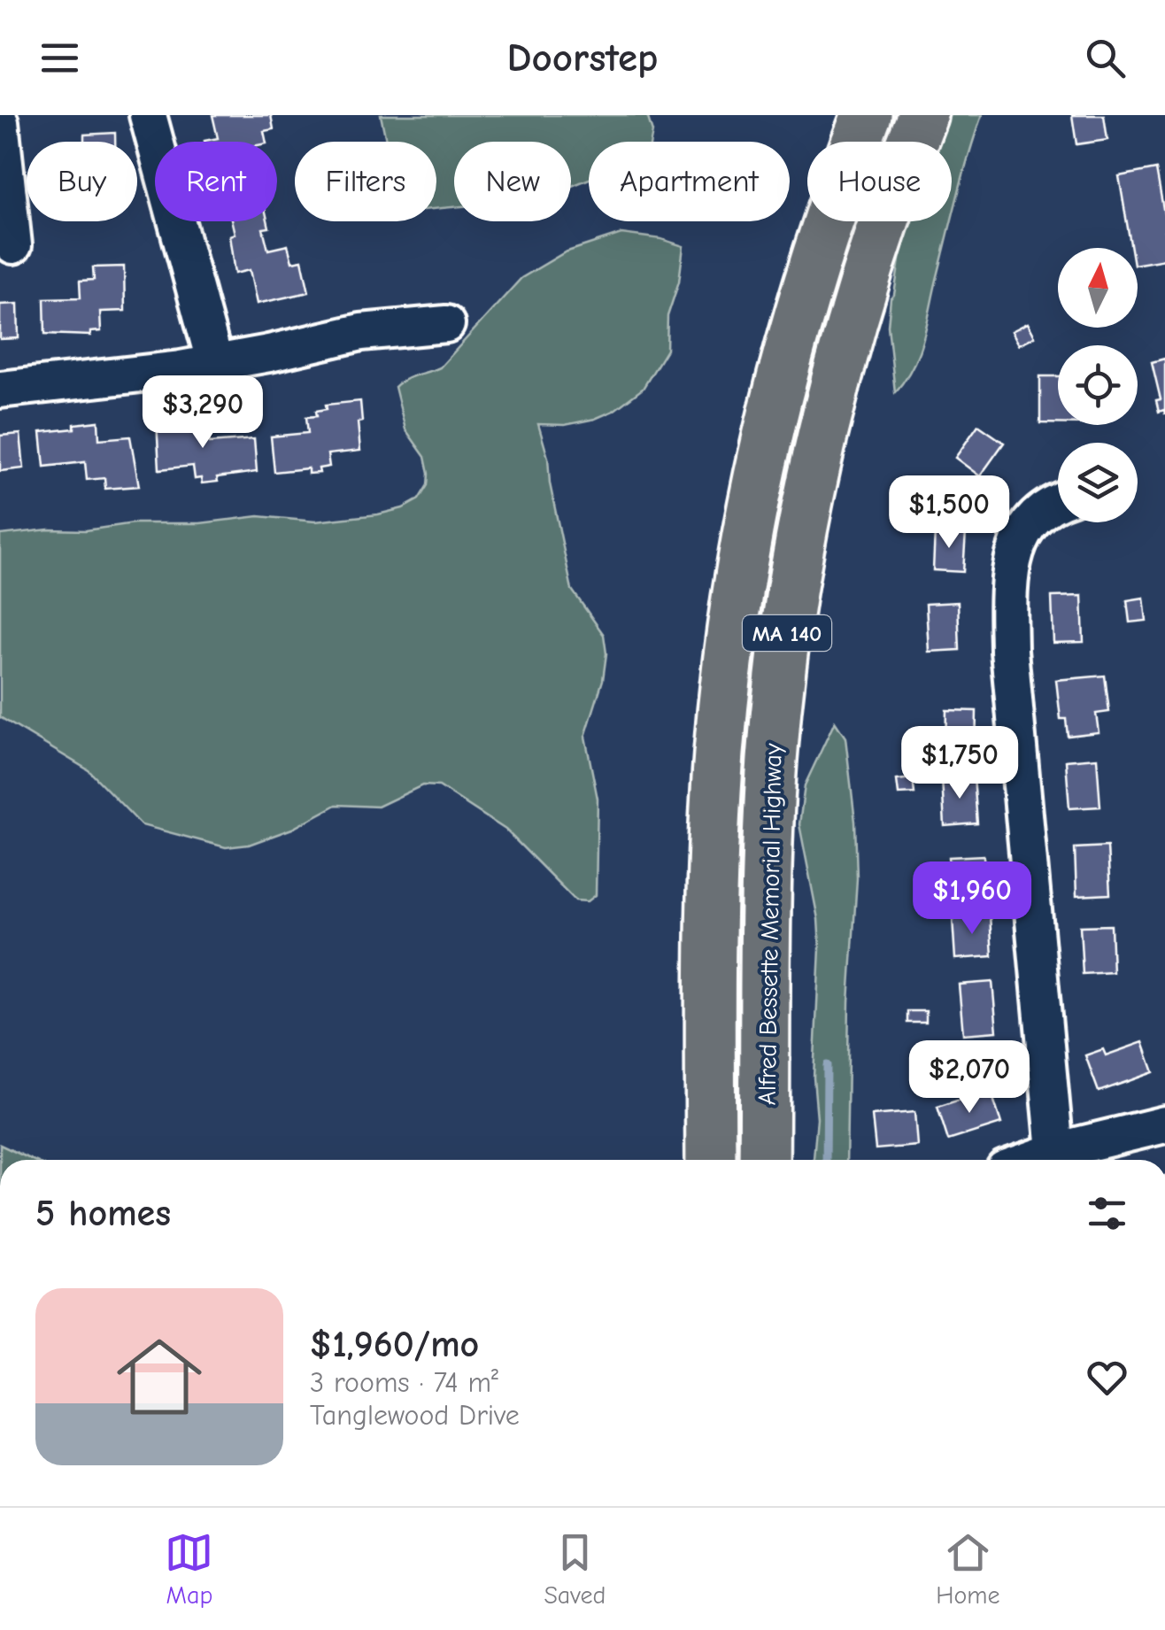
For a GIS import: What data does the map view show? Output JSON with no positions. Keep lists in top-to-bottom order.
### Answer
{
  "streets": {
    "highway": ["MA 140", "Alfred Bessette Memorial Highway"]
  },
  "north": "top",
  "page": {
    "header": "Doorstep",
    "chip": [
      "Buy",
      "Rent",
      "Filters",
      "New",
      "Apartment",
      "House"
    ],
    "price": [
      "$3,290",
      "$1,500",
      "$1,750",
      "$1,960",
      "$2,070"
    ],
    "heading": "5 homes",
    "list": [
      {
        "name": "$1,960/mo",
        "note": "3 rooms · 74 m² · Tanglewood Drive"
      }
    ],
    "tabs": ["Map", "Saved", "Home"]
  }
}
